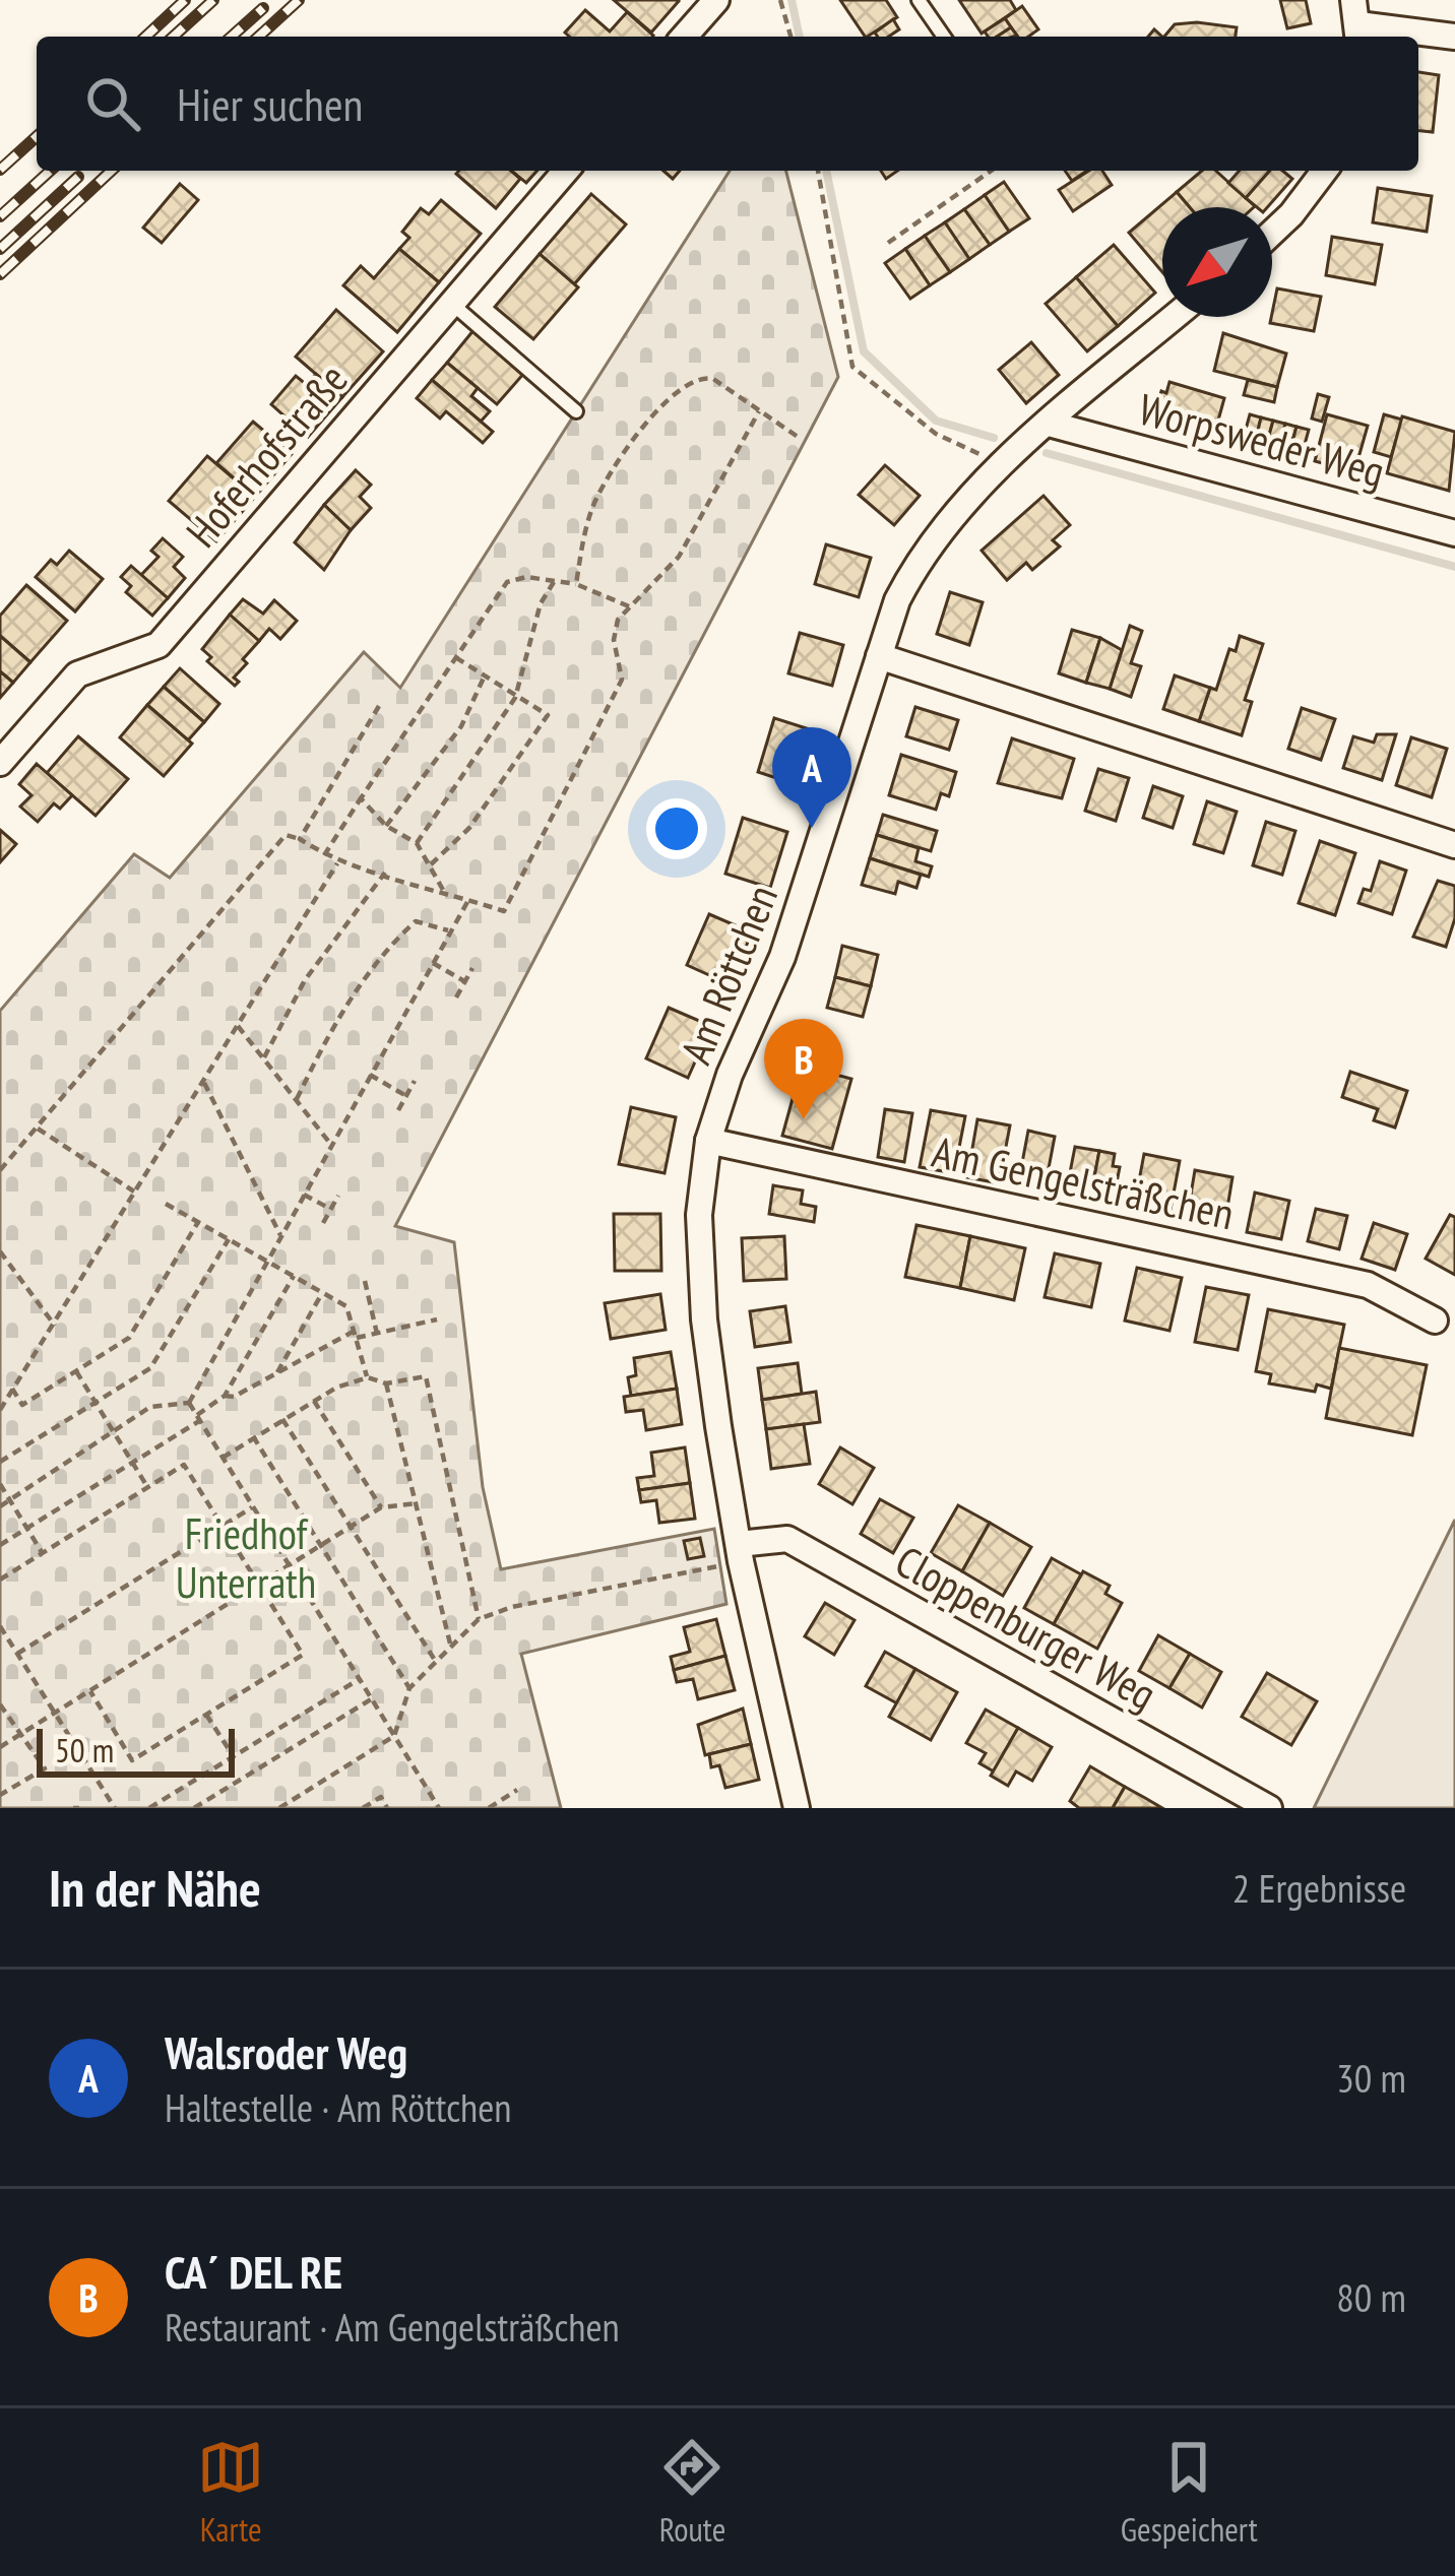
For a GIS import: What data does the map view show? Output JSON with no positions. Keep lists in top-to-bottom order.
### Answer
{
  "streets": {
    "street": [
      "Worpsweder Weg",
      "Hoferhofstraße",
      "Am Röttchen",
      "Am Gengelsträßchen",
      "Cloppenburger Weg"
    ]
  },
  "crossings": [
    ["Worpsweder Weg", "Am Röttchen"],
    ["Am Röttchen", "Am Gengelsträßchen"],
    ["Am Röttchen", "Cloppenburger Weg"]
  ],
  "parks": ["Friedhof Unterrath"],
  "scale_bar": "50 m",
  "north": "bottom left",
  "page": {
    "search": "Hier suchen",
    "pins": ["A", "B"],
    "scale": "50 m",
    "heading": ["In der Nähe", "2 Ergebnisse"],
    "list": [
      {
        "mark": "A",
        "name": "Walsroder Weg",
        "note": "Haltestelle · Am Röttchen",
        "value": "30 m"
      },
      {
        "mark": "B",
        "name": "CA´ DEL RE",
        "note": "Restaurant · Am Gengelsträßchen",
        "value": "80 m"
      }
    ],
    "nav": ["Karte", "Route", "Gespeichert"]
  }
}
